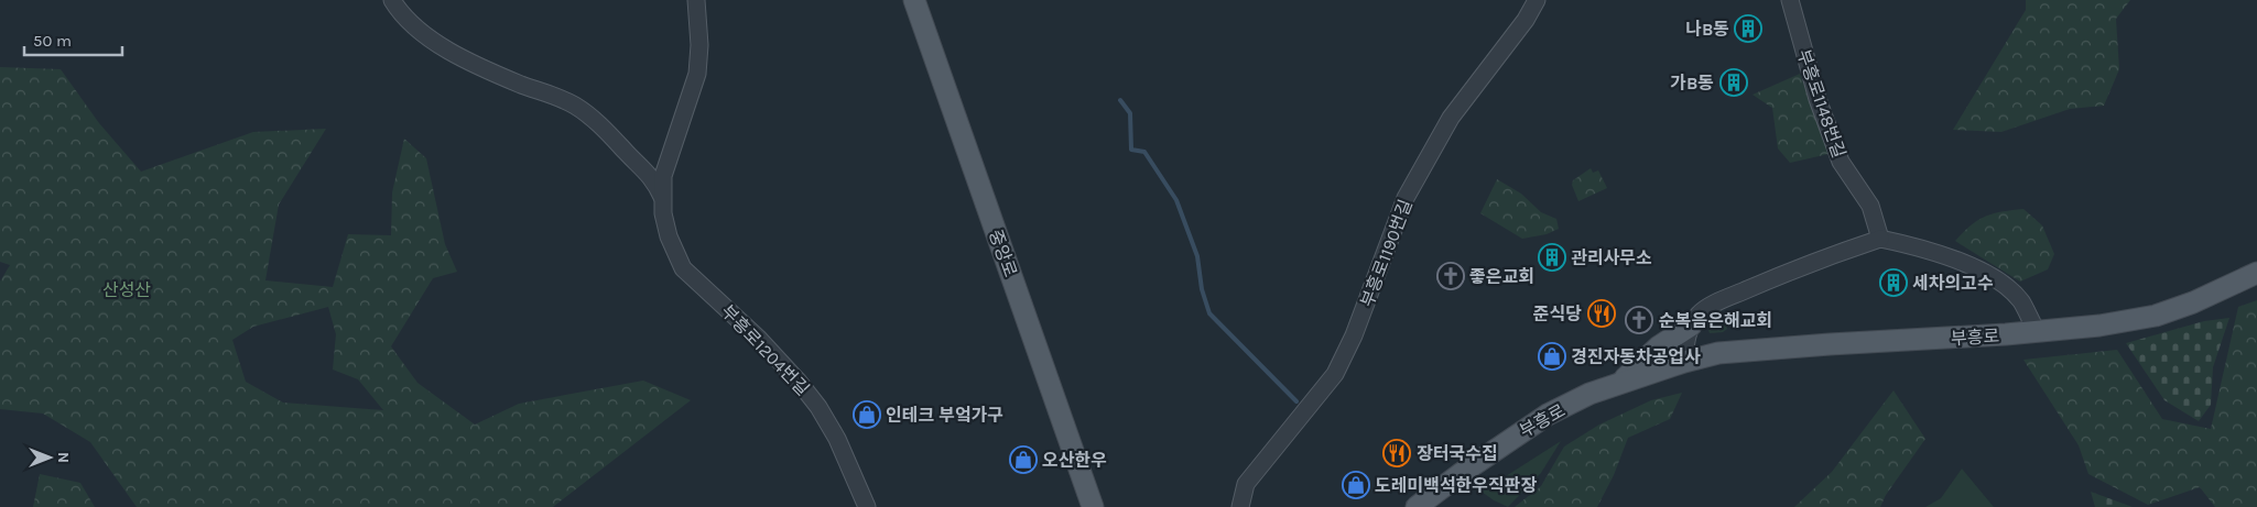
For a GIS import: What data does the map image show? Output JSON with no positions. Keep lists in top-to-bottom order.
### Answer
{
  "streets": {
    "main road": ["중앙로", "부흥로"],
    "street": ["부흥로1148번길", "부흥로1190번길", "부흥로1204번길"]
  },
  "parks": ["산성산"],
  "places": {
    "building": [
      "나B동",
      "가B동",
      "관리사무소",
      "세차의고수"
    ],
    "church": ["좋은교회", "순복음은해교회"],
    "restaurant": ["준식당", "장터국수집"],
    "shop": [
      "경진자동차공업사",
      "인테크 부엌가구",
      "오산한우",
      "도레미백석한우직판장"
    ]
  },
  "scale_bar": "50 m",
  "north": "right"
}
